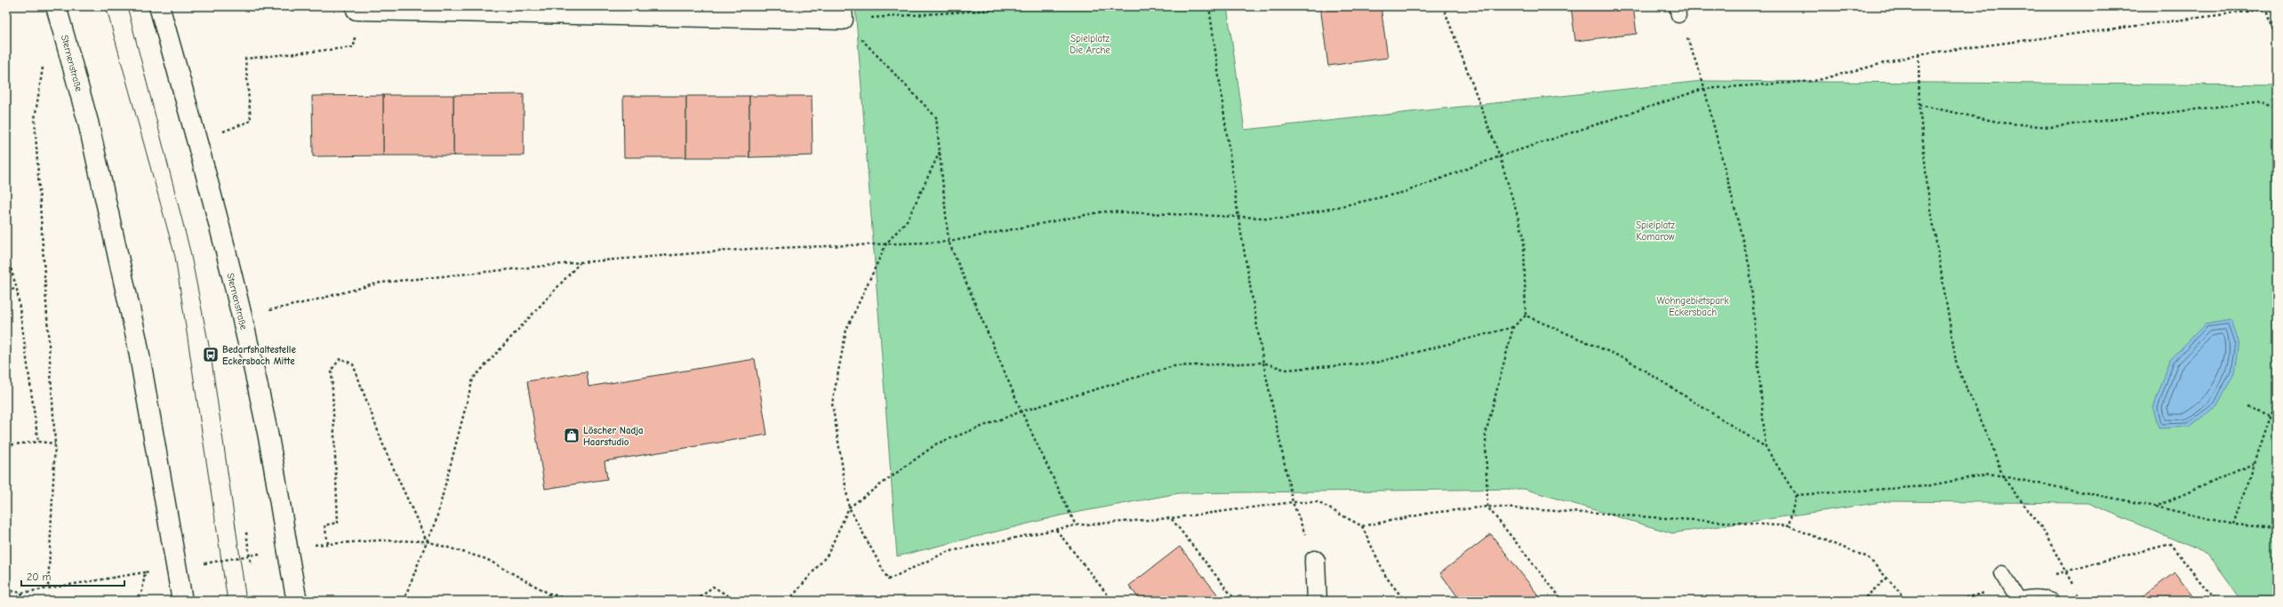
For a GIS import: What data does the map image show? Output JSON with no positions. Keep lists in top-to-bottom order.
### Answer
{
  "streets": {
    "street": ["Sternenstraße"]
  },
  "parks": ["Spielplatz Die Arche", "Spielplatz Komarow", "Wohngebietspark Eckersbach"],
  "places": {
    "bus stop": ["Bedarfshaltestelle Eckersbach Mitte"],
    "shop": ["Löscher Nadja Haarstudio"]
  },
  "scale_bar": "20 m"
}
